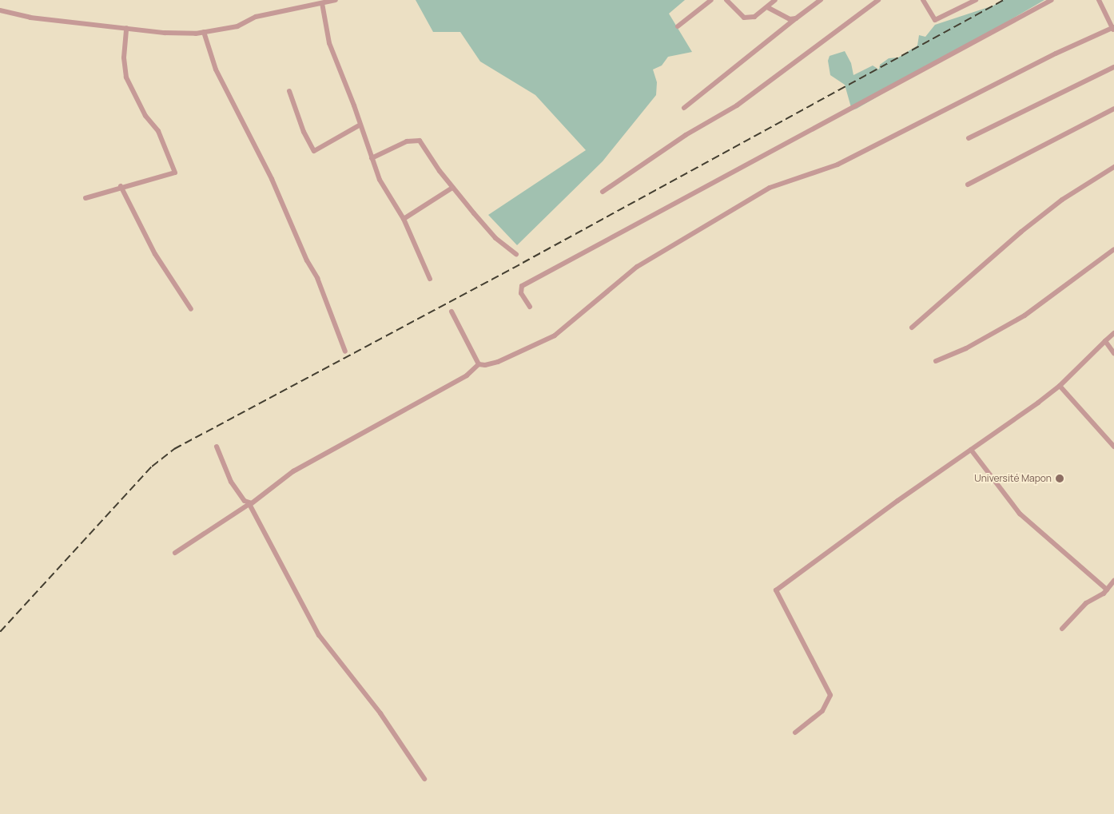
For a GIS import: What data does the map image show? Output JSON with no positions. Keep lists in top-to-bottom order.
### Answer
{
  "places": ["Université Mapon"]
}
